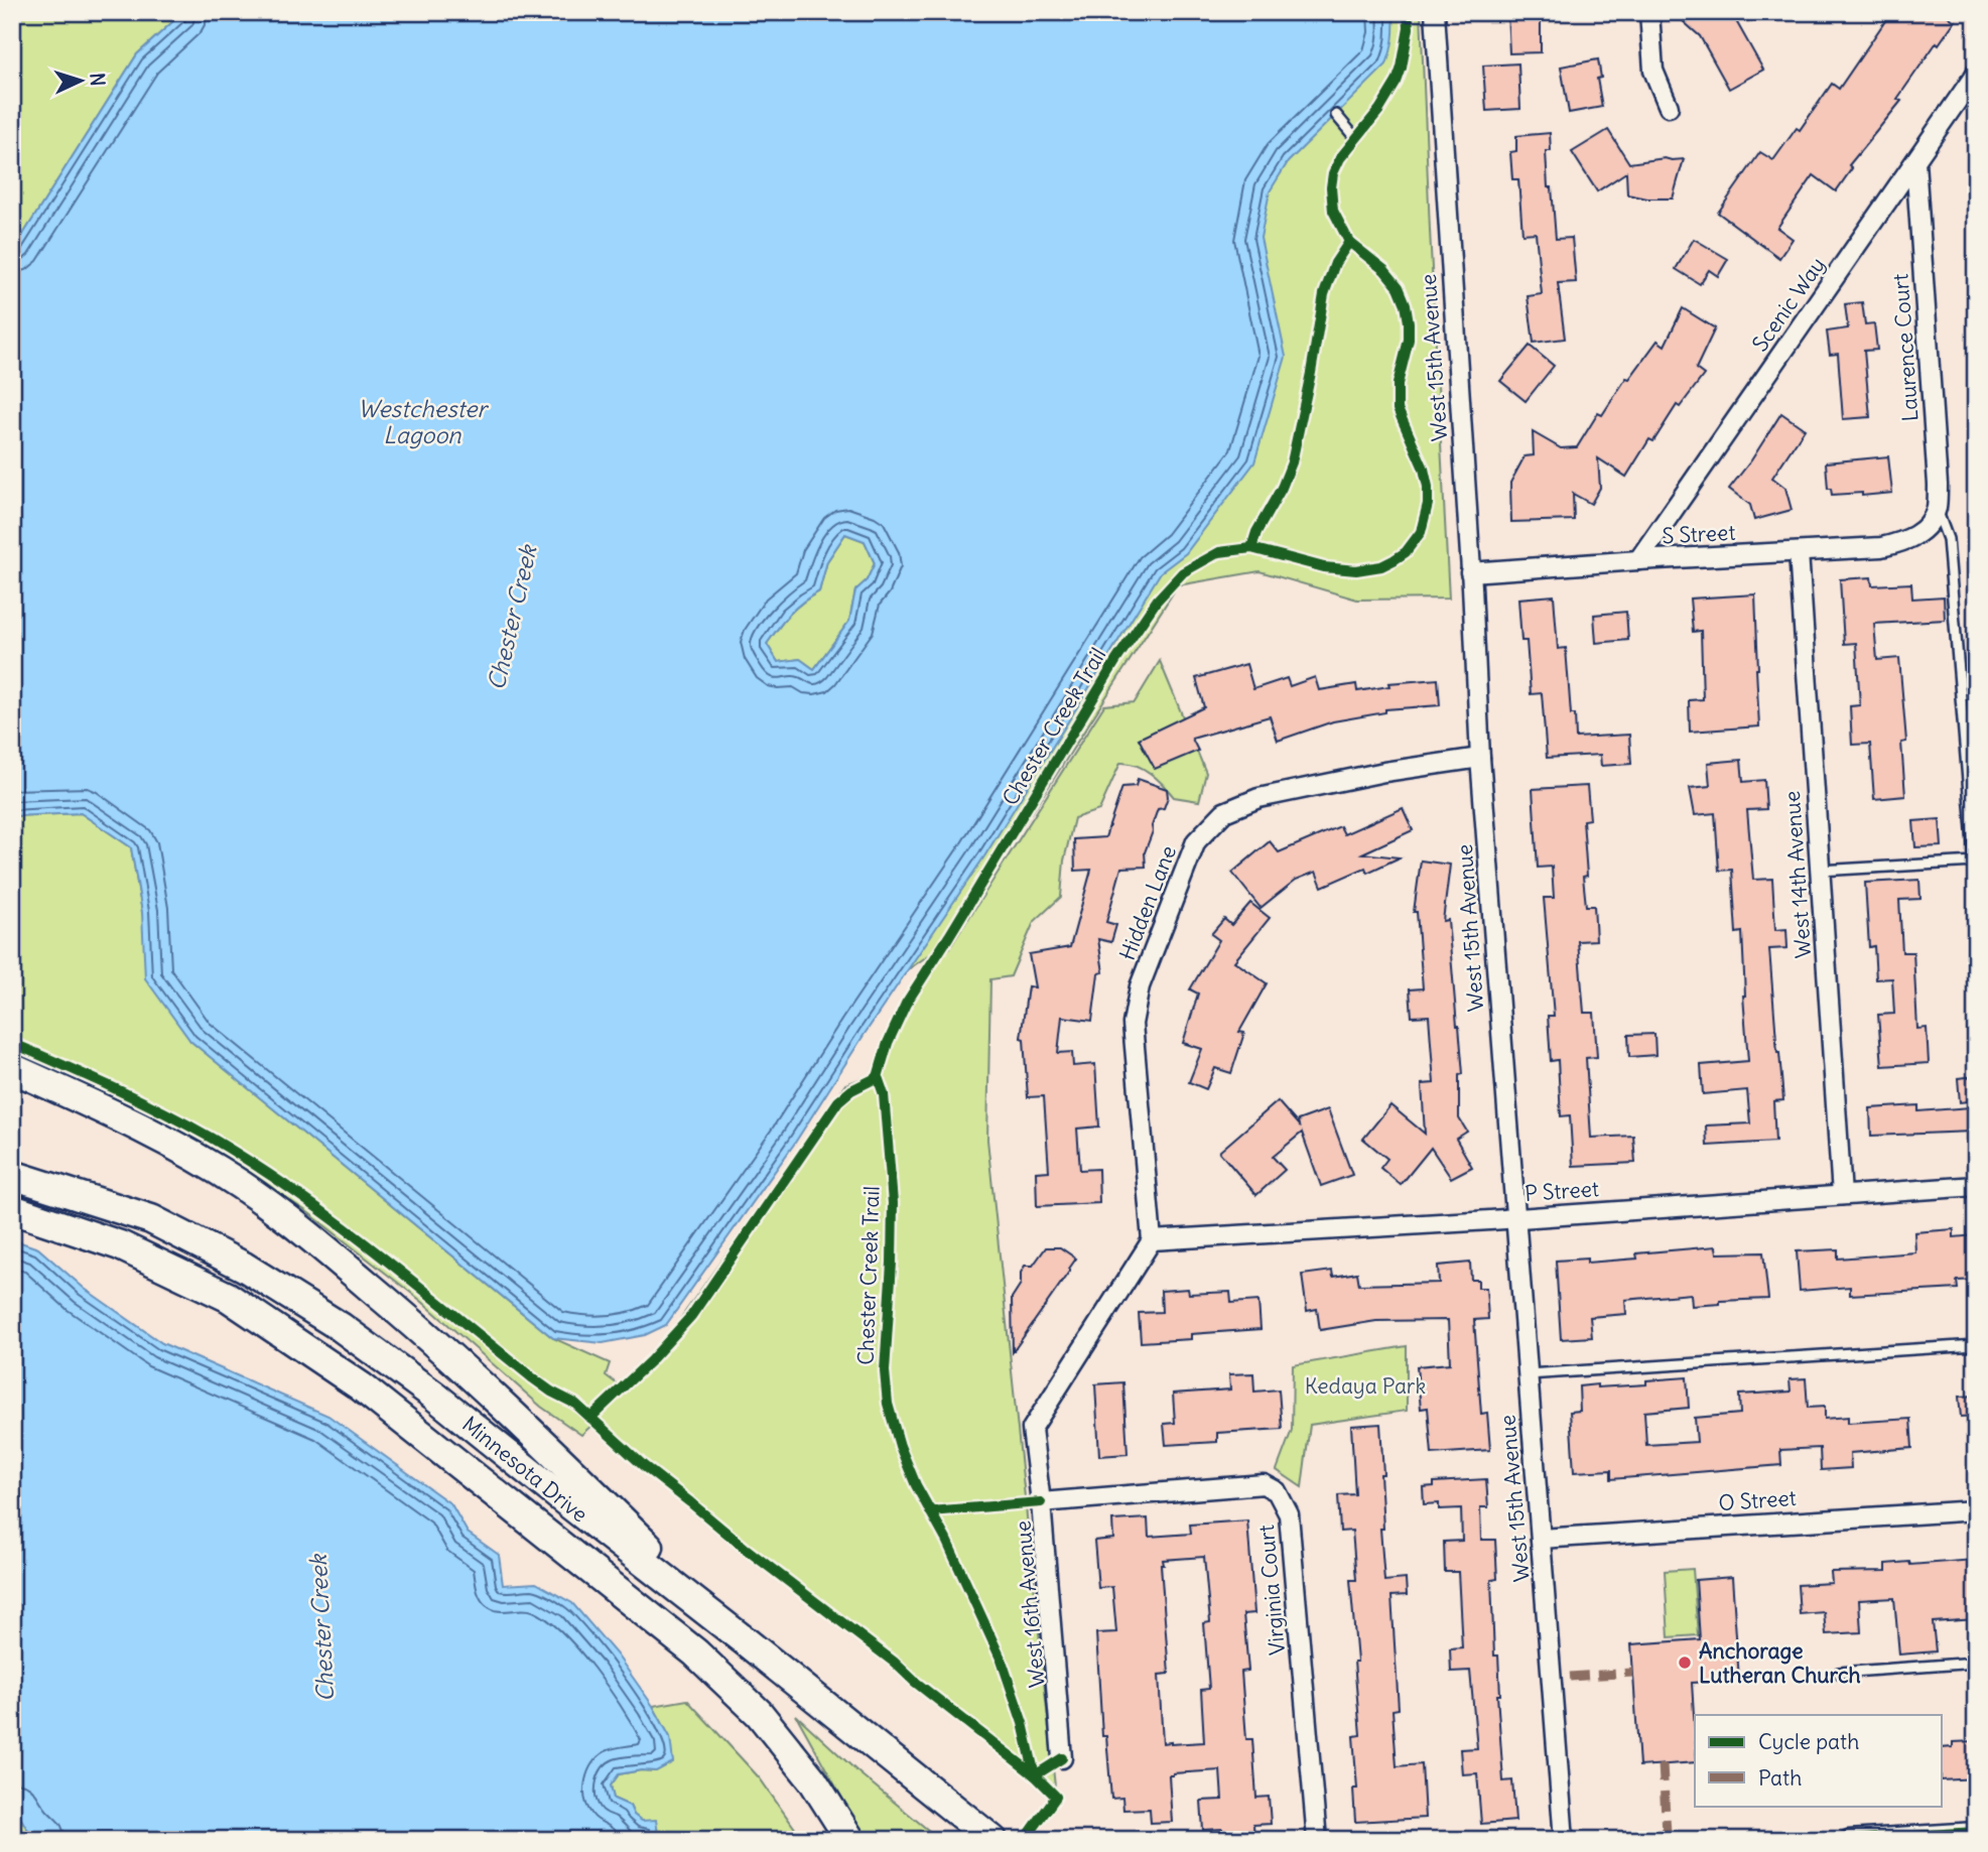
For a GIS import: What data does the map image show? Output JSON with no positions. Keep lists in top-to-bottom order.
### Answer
{
  "streets": {
    "main road": ["Minnesota Drive"],
    "street": [
      "Scenic Way",
      "Laurence Court",
      "West 15th Avenue",
      "S Street",
      "West 14th Avenue",
      "Hidden Lane",
      "P Street",
      "O Street",
      "Virginia Court",
      "West 16th Avenue"
    ],
    "cycle path": ["Chester Creek Trail"]
  },
  "crossings": [
    ["Scenic Way", "Laurence Court"],
    ["Scenic Way", "S Street"],
    ["Laurence Court", "S Street"],
    ["West 15th Avenue", "S Street"],
    ["West 15th Avenue", "Hidden Lane"],
    ["West 15th Avenue", "P Street"],
    ["West 15th Avenue", "O Street"],
    ["S Street", "West 14th Avenue"],
    ["West 14th Avenue", "P Street"],
    ["Hidden Lane", "P Street"],
    ["Hidden Lane", "West 16th Avenue"],
    ["P Street", "West 16th Avenue"],
    ["Virginia Court", "West 16th Avenue"]
  ],
  "water": ["Westchester Lagoon", "Chester Creek"],
  "parks": ["Kedaya Park"],
  "places": ["Anchorage Lutheran Church"],
  "legend": ["Cycle path", "Path"],
  "north": "right"
}
